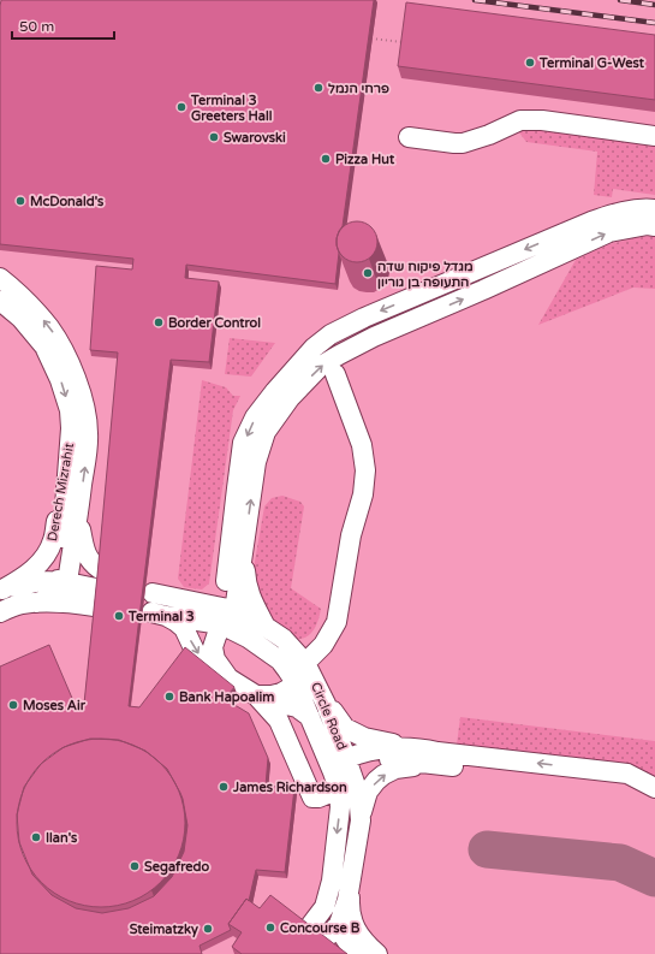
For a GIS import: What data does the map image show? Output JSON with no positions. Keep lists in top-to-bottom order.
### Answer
{
  "streets": {
    "street": ["Derech Mizrahit", "Circle Road"]
  },
  "places": [
    "Terminal G-West",
    "פרחי הנמל",
    "Terminal 3 Greeters Hall",
    "Swarovski",
    "Pizza Hut",
    "McDonald's",
    "מגדל פיקוח שדה התעופה בן גוריון",
    "Border Control",
    "Terminal 3",
    "Bank Hapoalim",
    "Moses Air",
    "James Richardson",
    "Ilan's",
    "Segafredo",
    "Concourse B",
    "Steimatzky"
  ],
  "scale_bar": "50 m"
}
